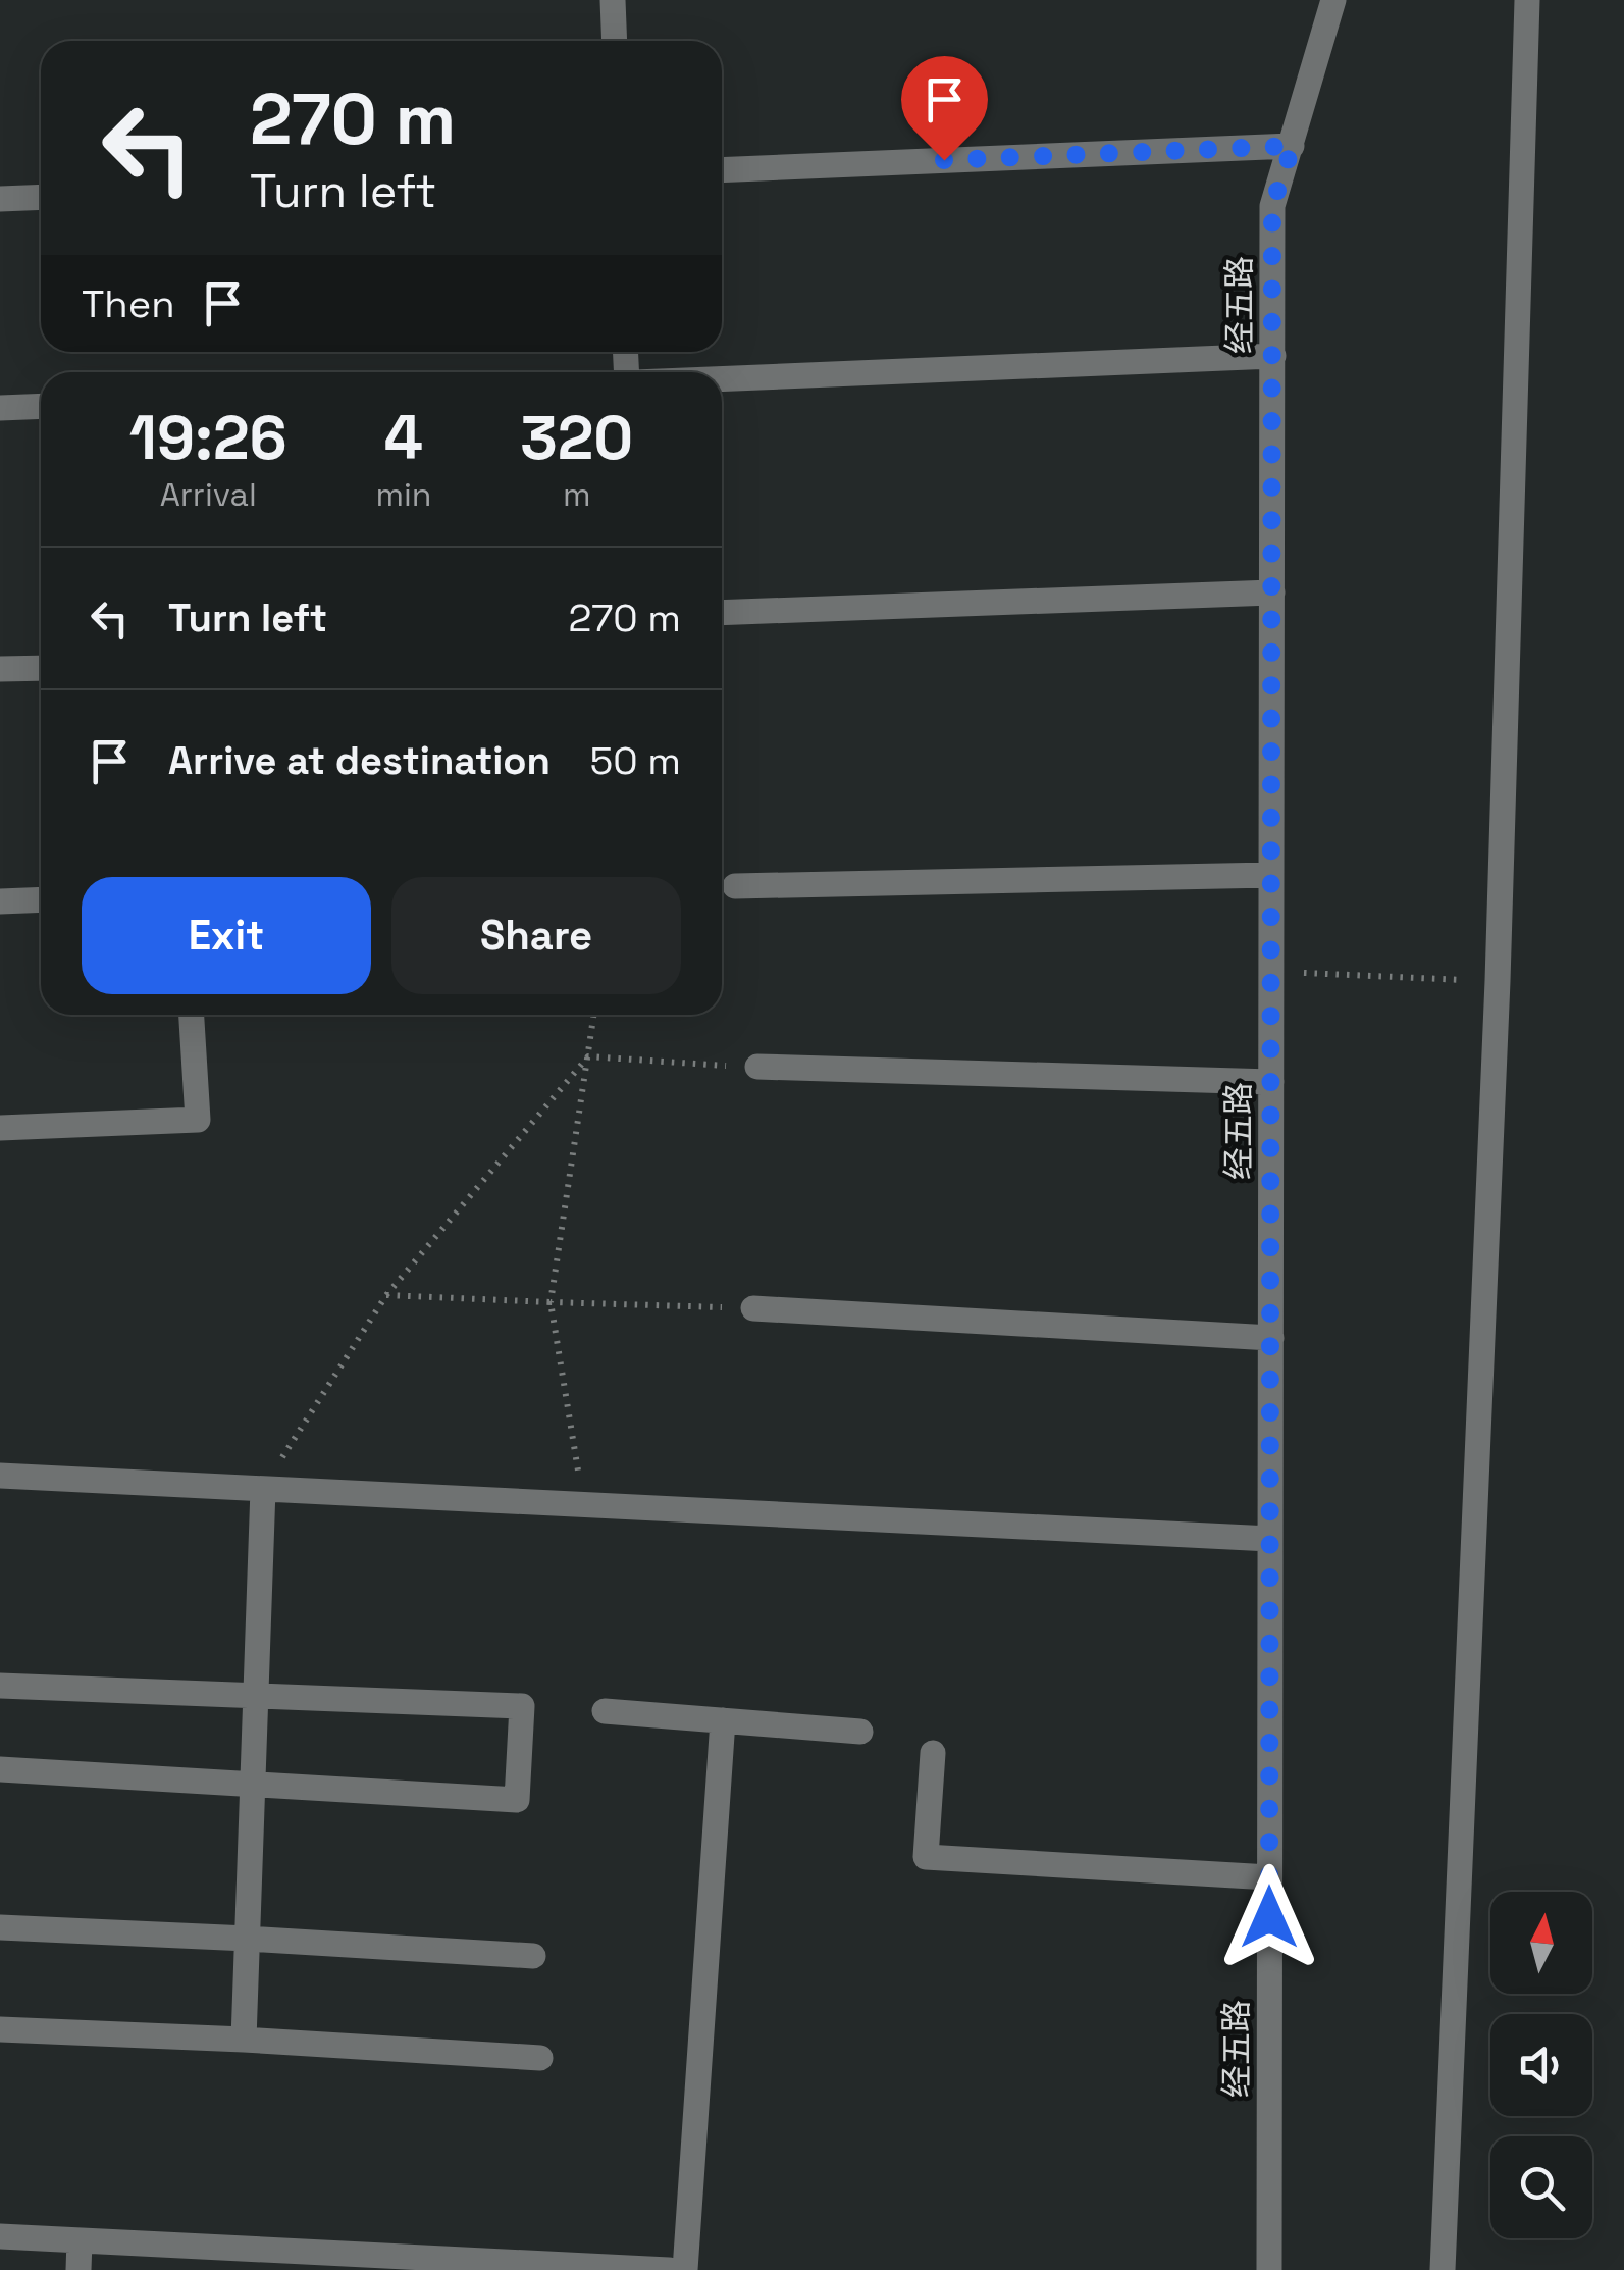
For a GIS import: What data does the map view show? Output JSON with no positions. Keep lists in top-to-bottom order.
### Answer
{
  "streets": {
    "street": ["经五路"]
  },
  "north": "top",
  "page": {
    "turn": ["270 m", "Turn left"],
    "then": "Then",
    "eta": [
      "19:26",
      "Arrival",
      "4",
      "min",
      "320",
      "m"
    ],
    "list": [
      {
        "name": "Turn left",
        "value": "270 m"
      },
      {
        "name": "Arrive at destination",
        "value": "50 m"
      }
    ],
    "buttons": ["Exit", "Share"]
  }
}
